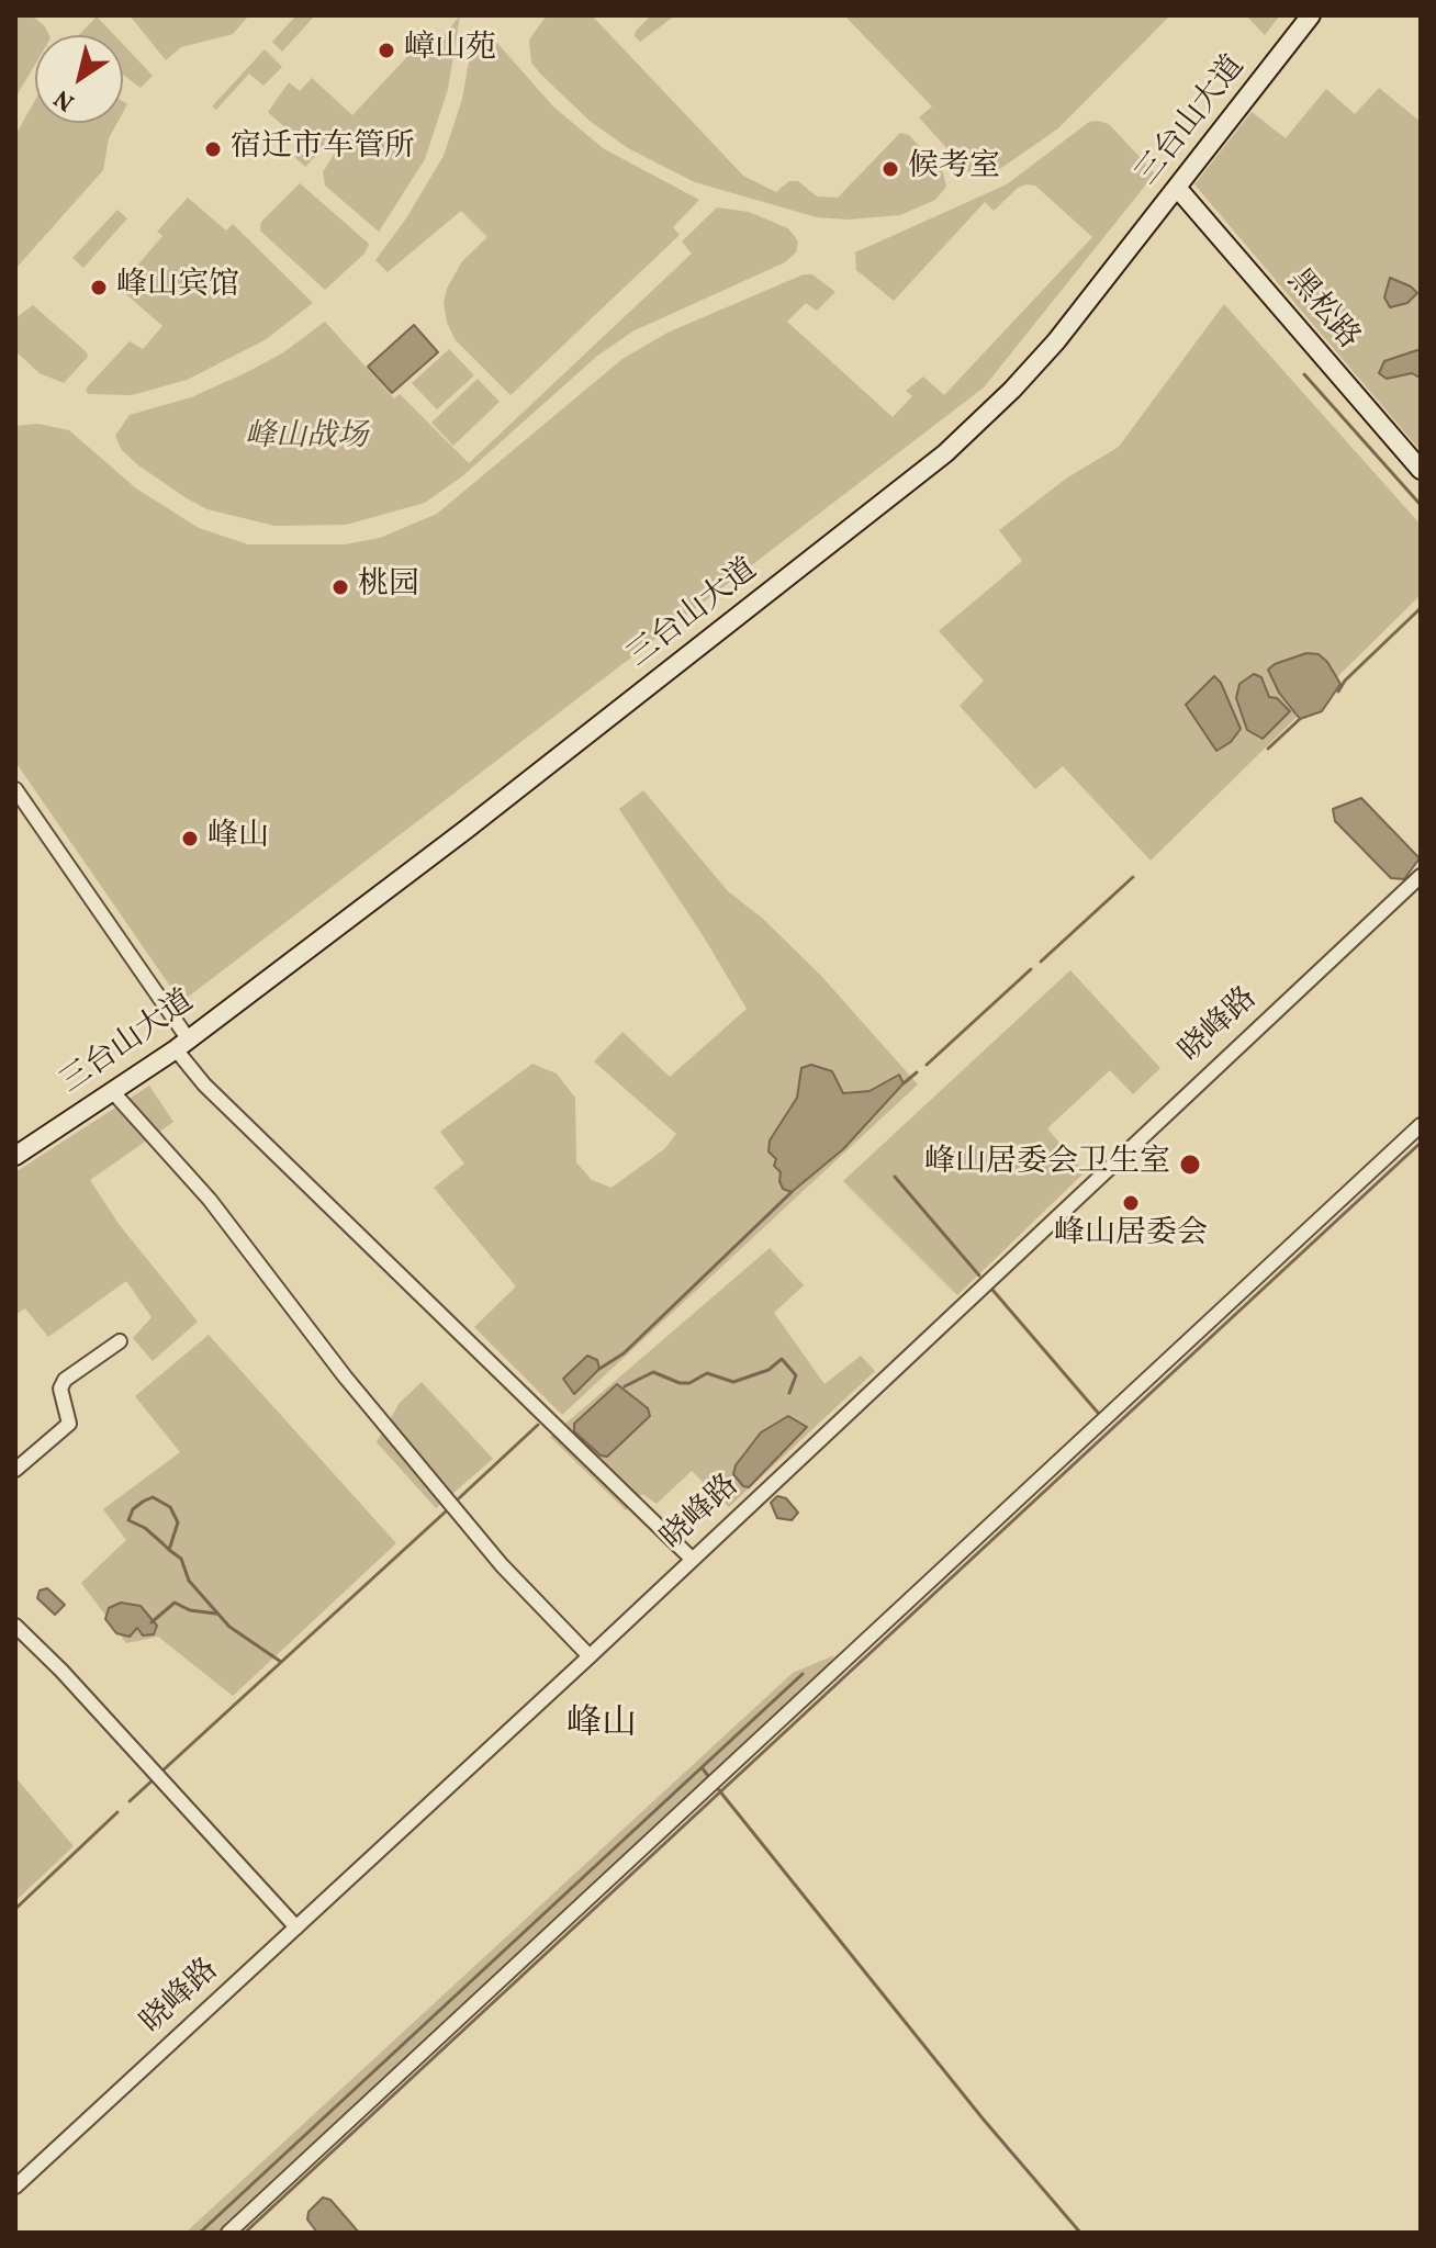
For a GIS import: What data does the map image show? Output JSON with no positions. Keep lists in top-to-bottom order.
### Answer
{
  "streets": {
    "main road": ["三台山大道", "黑松路"],
    "street": ["晓峰路"]
  },
  "crossings": [
    ["三台山大道", "黑松路"]
  ],
  "districts": ["峰山"],
  "parks": ["峰山战场"],
  "places": [
    "嶂山苑",
    "宿迁市车管所",
    "候考室",
    "峰山宾馆",
    "桃园",
    "峰山",
    "峰山居委会卫生室",
    "峰山居委会"
  ],
  "north": "bottom left"
}
